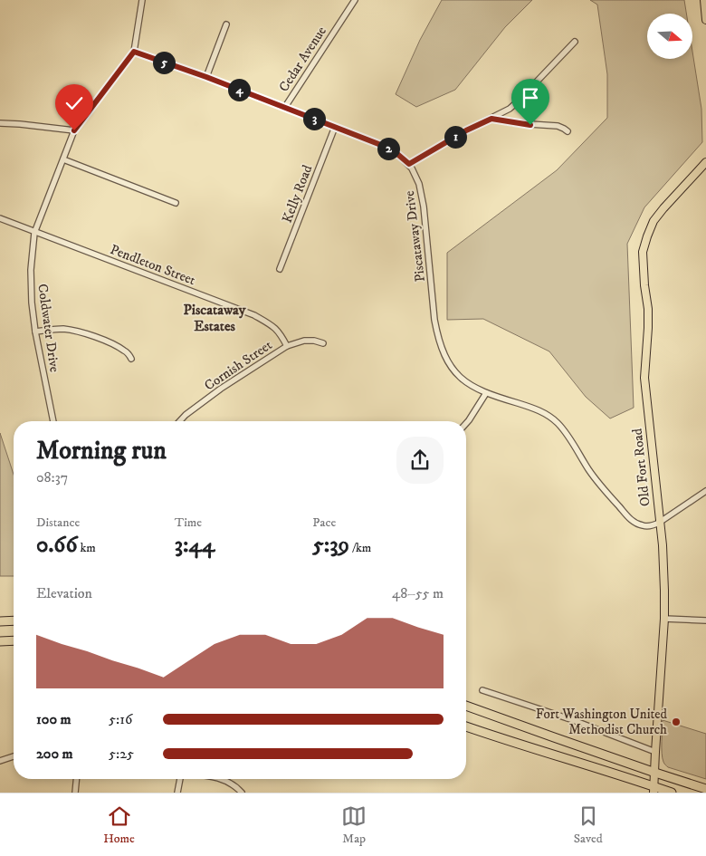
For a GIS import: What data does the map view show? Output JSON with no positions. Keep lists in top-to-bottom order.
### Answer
{
  "streets": {
    "main road": ["Old Fort Road"],
    "street": [
      "Cedar Avenue",
      "Kelly Road",
      "Piscataway Drive",
      "Pendleton Street",
      "Coldwater Drive",
      "Cornish Street"
    ]
  },
  "crossings": [
    ["Cedar Avenue", "Piscataway Drive"],
    ["Kelly Road", "Piscataway Drive"],
    ["Piscataway Drive", "Old Fort Road"],
    ["Pendleton Street", "Coldwater Drive"],
    ["Pendleton Street", "Cornish Street"]
  ],
  "districts": ["Piscataway Estates"],
  "places": ["Fort Washington United Methodist Church"],
  "north": "right",
  "page": {
    "pins": [
      "5",
      "4",
      "3",
      "1",
      "2"
    ],
    "heading": ["Morning run", "08:37"],
    "stats": [
      ["Distance", "0.66 km"],
      ["Time", "3:44"],
      ["Pace", "5:39 /km"]
    ],
    "chart": ["Elevation", "48–55 m"],
    "list": [
      {
        "name": "100 m",
        "note": "5:16"
      },
      {
        "name": "200 m",
        "note": "5:25"
      }
    ],
    "tabs": ["Home", "Map", "Saved"]
  }
}
